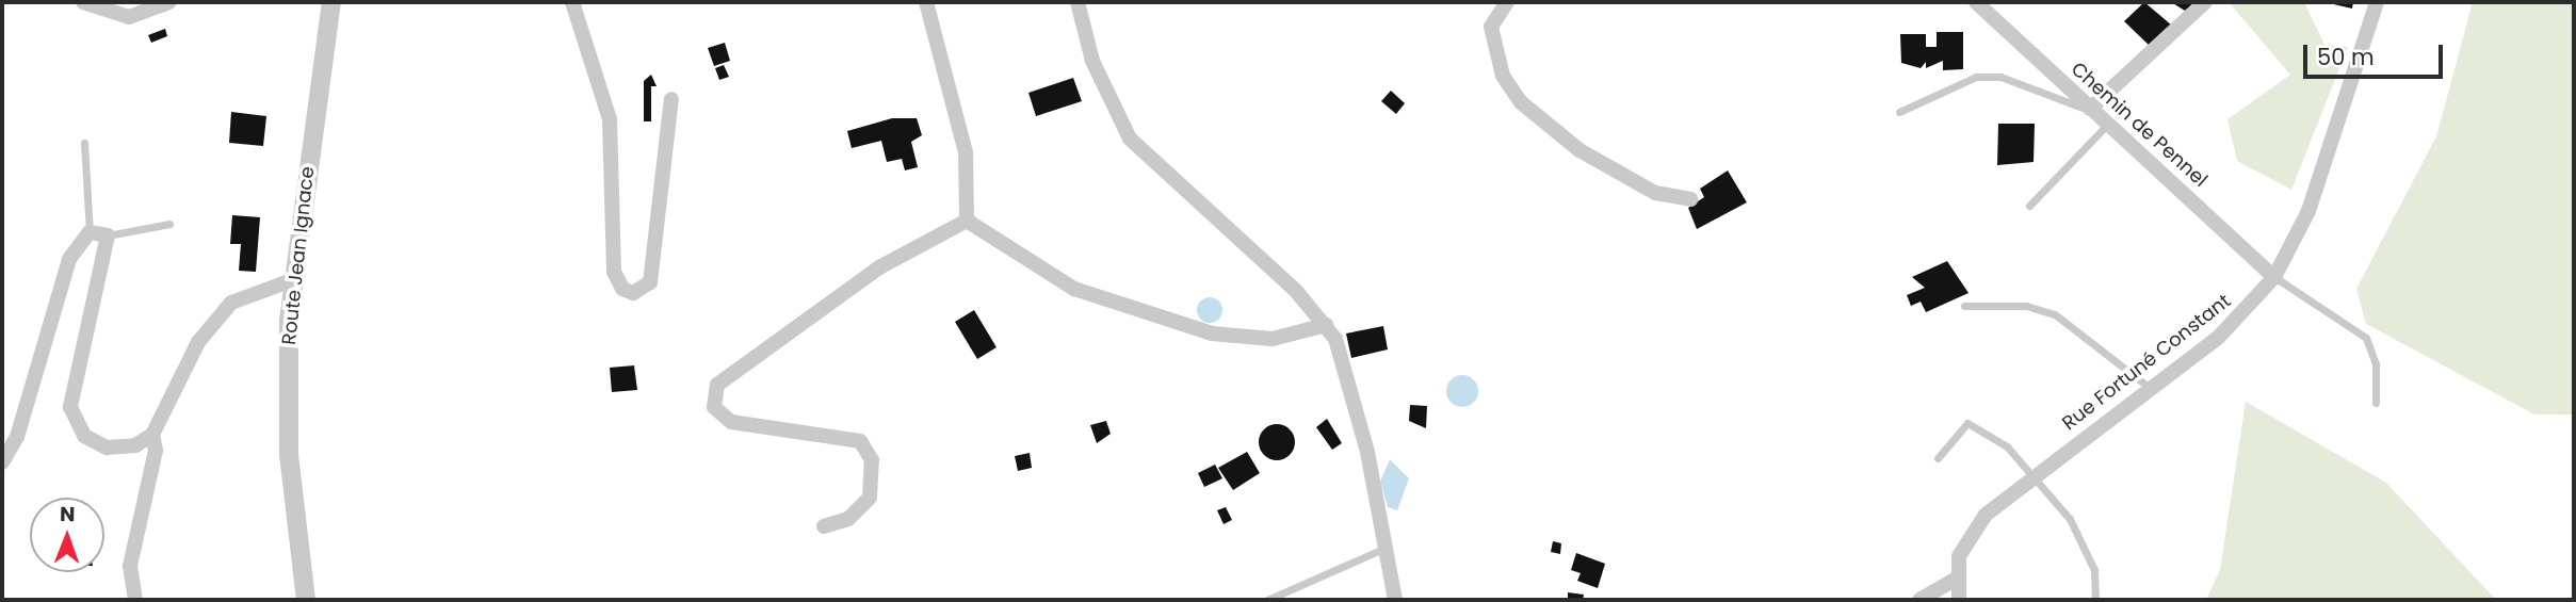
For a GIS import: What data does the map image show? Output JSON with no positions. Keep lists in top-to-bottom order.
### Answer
{
  "streets": {
    "street": ["Chemin de Pennel", "Route Jean Ignace", "Rue Fortuné Constant"]
  },
  "crossings": [
    ["Chemin de Pennel", "Rue Fortuné Constant"]
  ],
  "scale_bar": "50 m",
  "north": "top"
}
